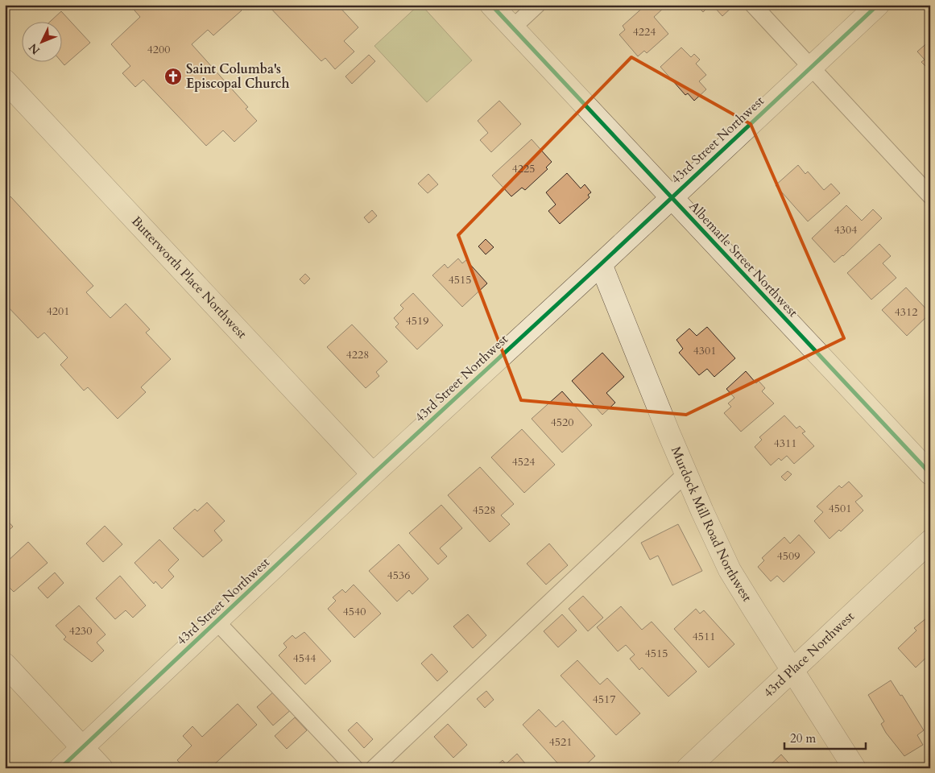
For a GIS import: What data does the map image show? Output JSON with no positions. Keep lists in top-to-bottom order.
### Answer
{
  "streets": {
    "street": [
      "43rd Street Northwest",
      "Albemarle Street Northwest",
      "Butterworth Place Northwest",
      "Murdock Mill Road Northwest",
      "43rd Place Northwest"
    ]
  },
  "crossings": [
    ["43rd Street Northwest", "Albemarle Street Northwest"],
    ["43rd Street Northwest", "Butterworth Place Northwest"],
    ["43rd Street Northwest", "Murdock Mill Road Northwest"],
    ["Murdock Mill Road Northwest", "43rd Place Northwest"]
  ],
  "places": {
    "church": ["Saint Columba's Episcopal Church"]
  },
  "house_numbers": [
    "4224",
    "4200",
    "4225",
    "4304",
    "4515",
    "4201",
    "4312",
    "4519",
    "4301",
    "4228",
    "4520",
    "4311",
    "4524",
    "4501",
    "4528",
    "4509",
    "4536",
    "4540",
    "4230",
    "4511",
    "4515",
    "4544",
    "4517",
    "4521"
  ],
  "scale_bar": "20 m",
  "north": "bottom left"
}
